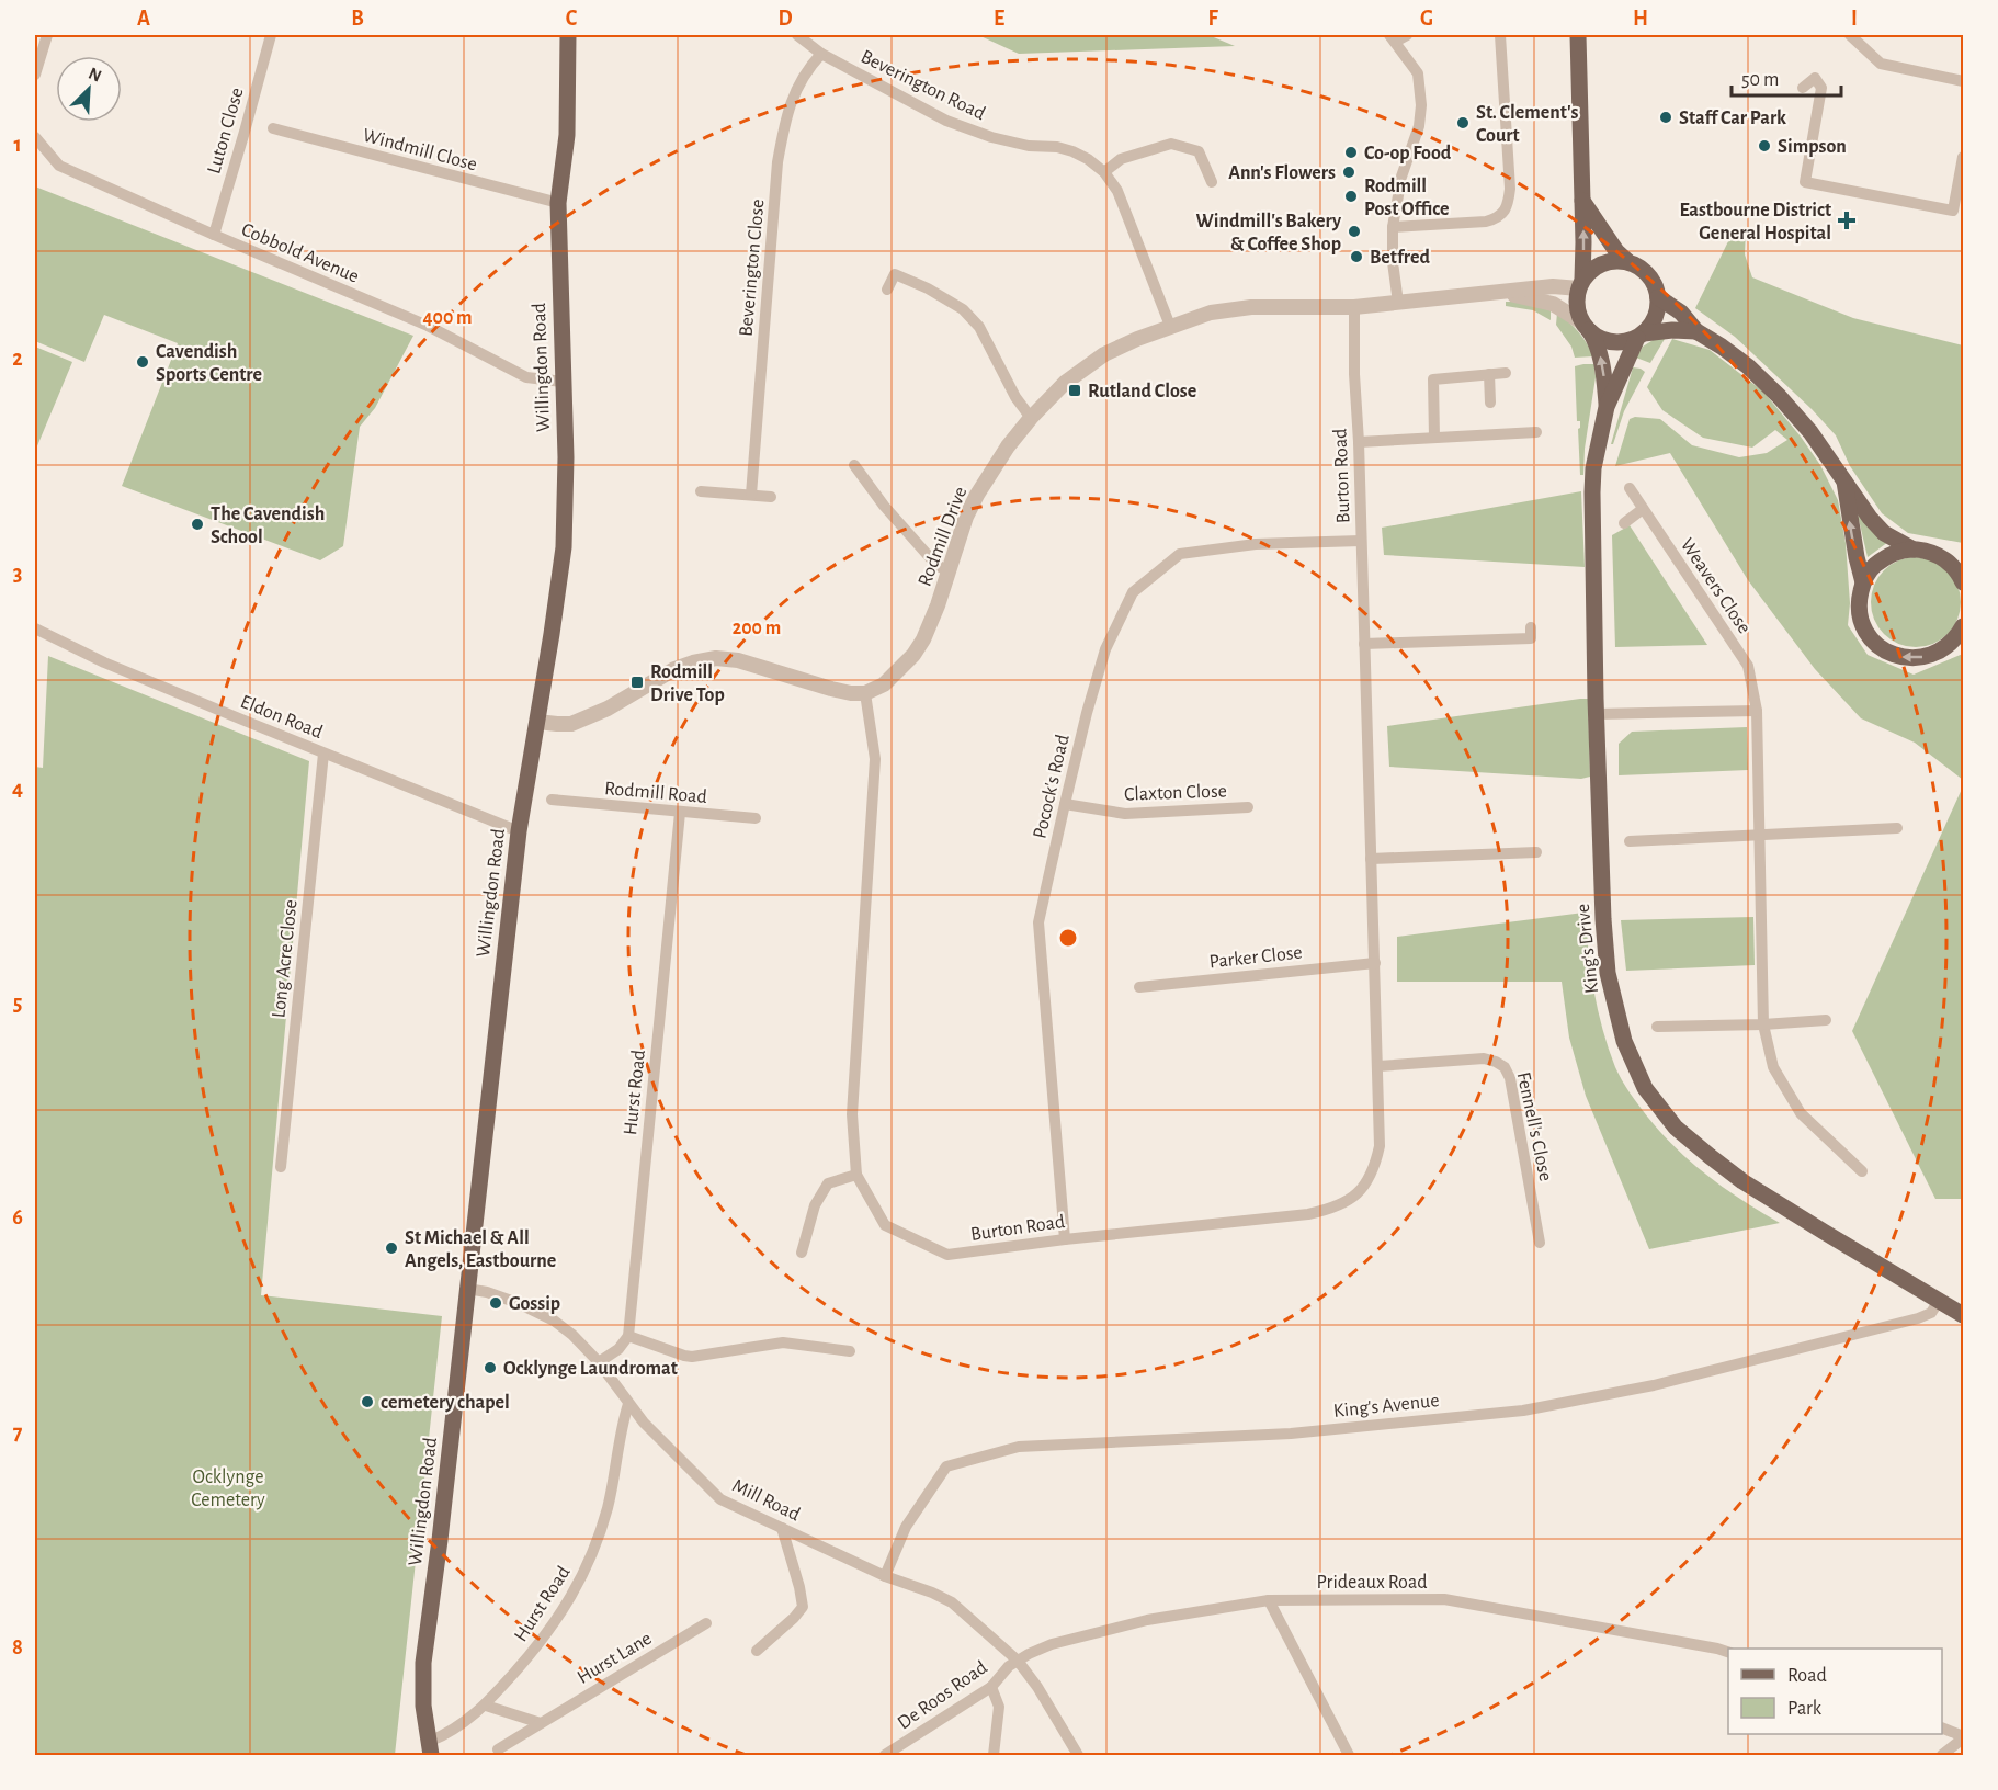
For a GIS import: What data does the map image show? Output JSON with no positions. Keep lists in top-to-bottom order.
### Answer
{
  "streets": {
    "main road": ["Willingdon Road", "King's Drive"],
    "street": [
      "Beverington Road",
      "Luton Close",
      "Windmill Close",
      "Cobbold Avenue",
      "Beverington Close",
      "Burton Road",
      "Rodmill Drive",
      "Weavers Close",
      "Eldon Road",
      "Pocock's Road",
      "Rodmill Road",
      "Claxton Close",
      "Parker Close",
      "Long Acre Close",
      "Hurst Road",
      "Fennell's Close",
      "King's Avenue",
      "Mill Road",
      "Prideaux Road",
      "Hurst Lane",
      "De Roos Road"
    ]
  },
  "crossings": [
    ["Beverington Road", "Beverington Close"],
    ["Beverington Road", "Rodmill Drive"],
    ["Luton Close", "Cobbold Avenue"],
    ["Windmill Close", "Willingdon Road"],
    ["Cobbold Avenue", "Willingdon Road"],
    ["Willingdon Road", "Eldon Road"],
    ["Willingdon Road", "Hurst Road"],
    ["Willingdon Road", "Mill Road"],
    ["Burton Road", "Rodmill Drive"],
    ["Burton Road", "Pocock's Road"],
    ["Burton Road", "Parker Close"],
    ["Burton Road", "Fennell's Close"],
    ["Rodmill Drive", "King's Drive"],
    ["Eldon Road", "Long Acre Close"],
    ["Pocock's Road", "Claxton Close"],
    ["Rodmill Road", "Hurst Road"],
    ["King's Drive", "King's Avenue"],
    ["Hurst Road", "Mill Road"],
    ["King's Avenue", "Mill Road"],
    ["Mill Road", "Prideaux Road"],
    ["Mill Road", "De Roos Road"],
    ["Prideaux Road", "De Roos Road"]
  ],
  "parks": ["Ocklynge Cemetery"],
  "places": {
    "other": [
      "Staff Car Park",
      "St. Clement's Court",
      "Simpson",
      "Co-op Food",
      "Ann's Flowers",
      "Rodmill Post Office",
      "Windmill's Bakery & Coffee Shop",
      "Betfred",
      "Cavendish Sports Centre",
      "The Cavendish School",
      "St Michael & All Angels, Eastbourne",
      "Gossip",
      "Ocklynge Laundromat",
      "cemetery chapel"
    ],
    "health": ["Eastbourne District General Hospital"],
    "transit": ["Rutland Close", "Rodmill Drive Top"]
  },
  "legend": ["Road", "Park"],
  "scale_bar": "50 m",
  "north": "top right",
  "grid": {
    "columns": [
      "A",
      "B",
      "C",
      "D",
      "E",
      "F",
      "G",
      "H",
      "I"
    ],
    "rows": [
      "1",
      "2",
      "3",
      "4",
      "5",
      "6",
      "7",
      "8"
    ]
  },
  "rings": ["400 m", "200 m"]
}
